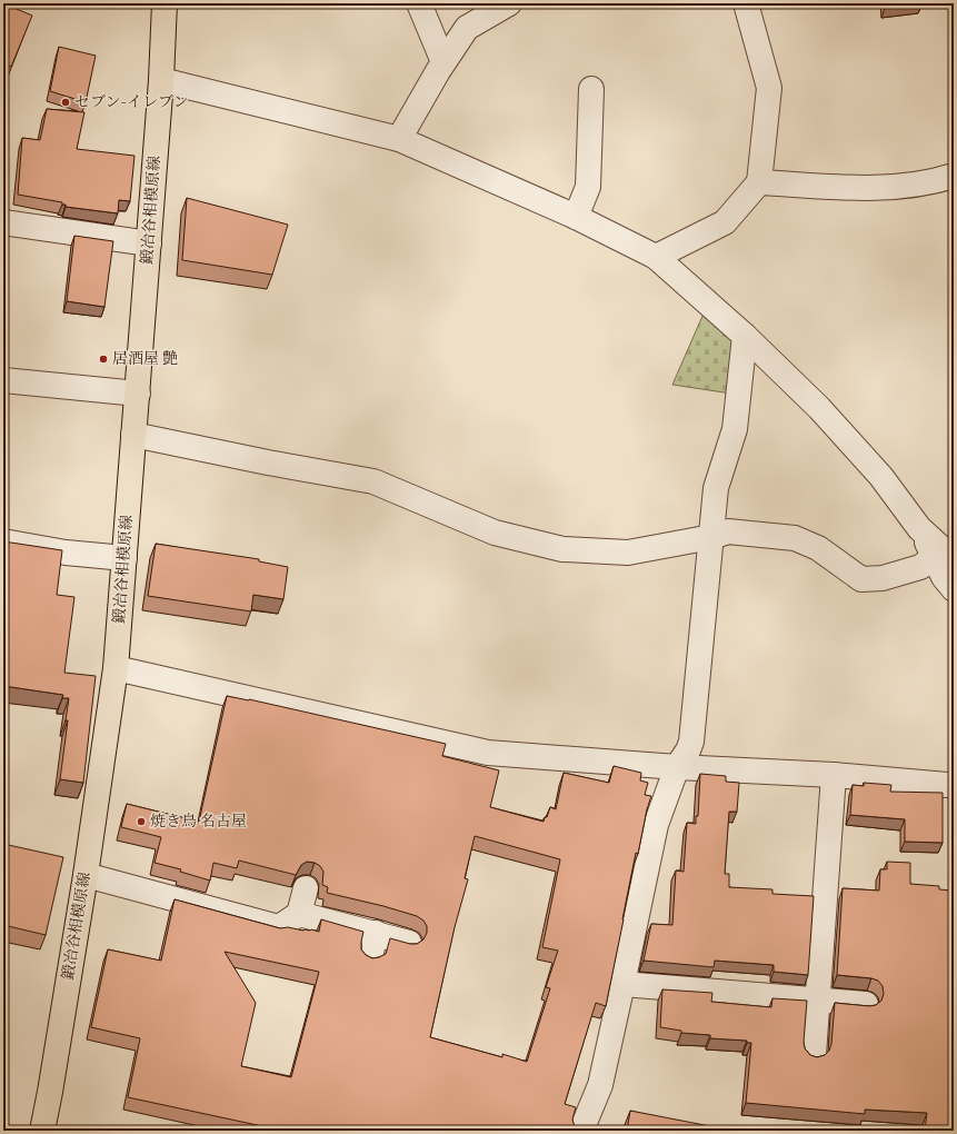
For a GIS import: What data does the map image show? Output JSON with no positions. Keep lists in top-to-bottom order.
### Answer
{
  "streets": {
    "main road": ["鍛冶谷相模原線"]
  },
  "places": ["セブン-イレブン", "居酒屋 艶", "焼き鳥 名古屋"]
}
